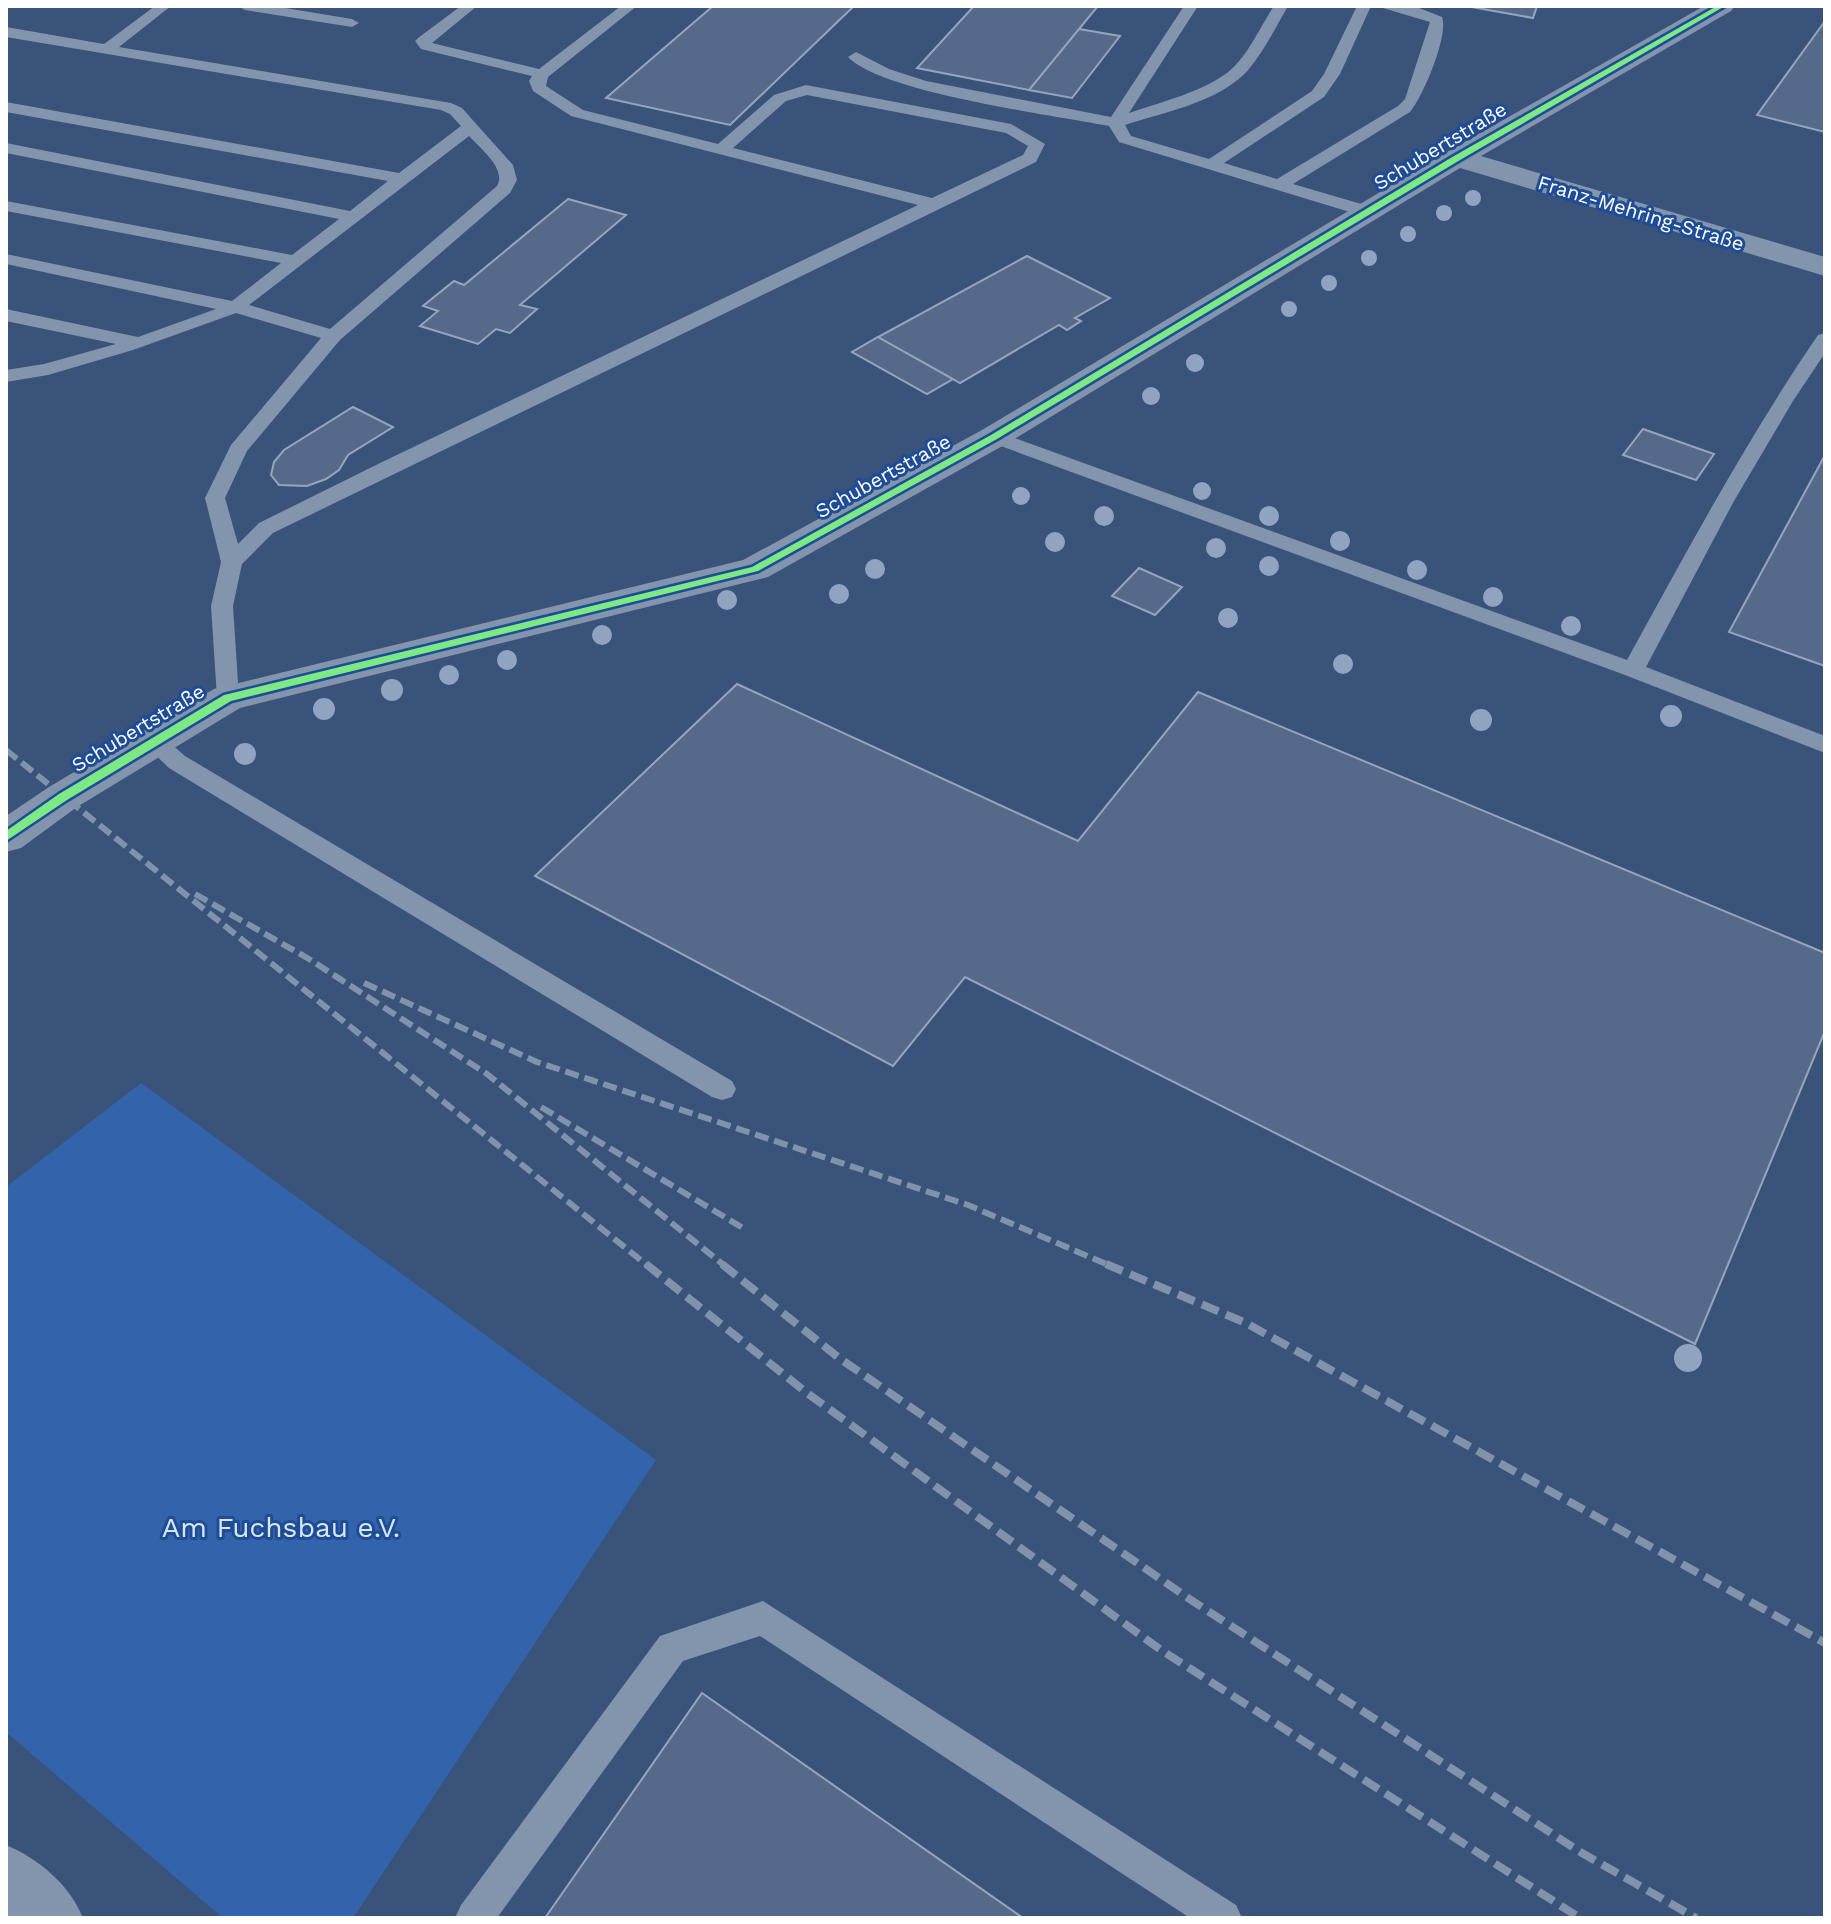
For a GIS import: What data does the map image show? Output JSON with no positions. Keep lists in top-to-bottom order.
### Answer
{
  "streets": {
    "street": ["Schubertstraße", "Franz-Mehring-Straße"]
  },
  "crossings": [
    ["Schubertstraße", "Franz-Mehring-Straße"]
  ],
  "parks": ["Am Fuchsbau e.V."]
}
